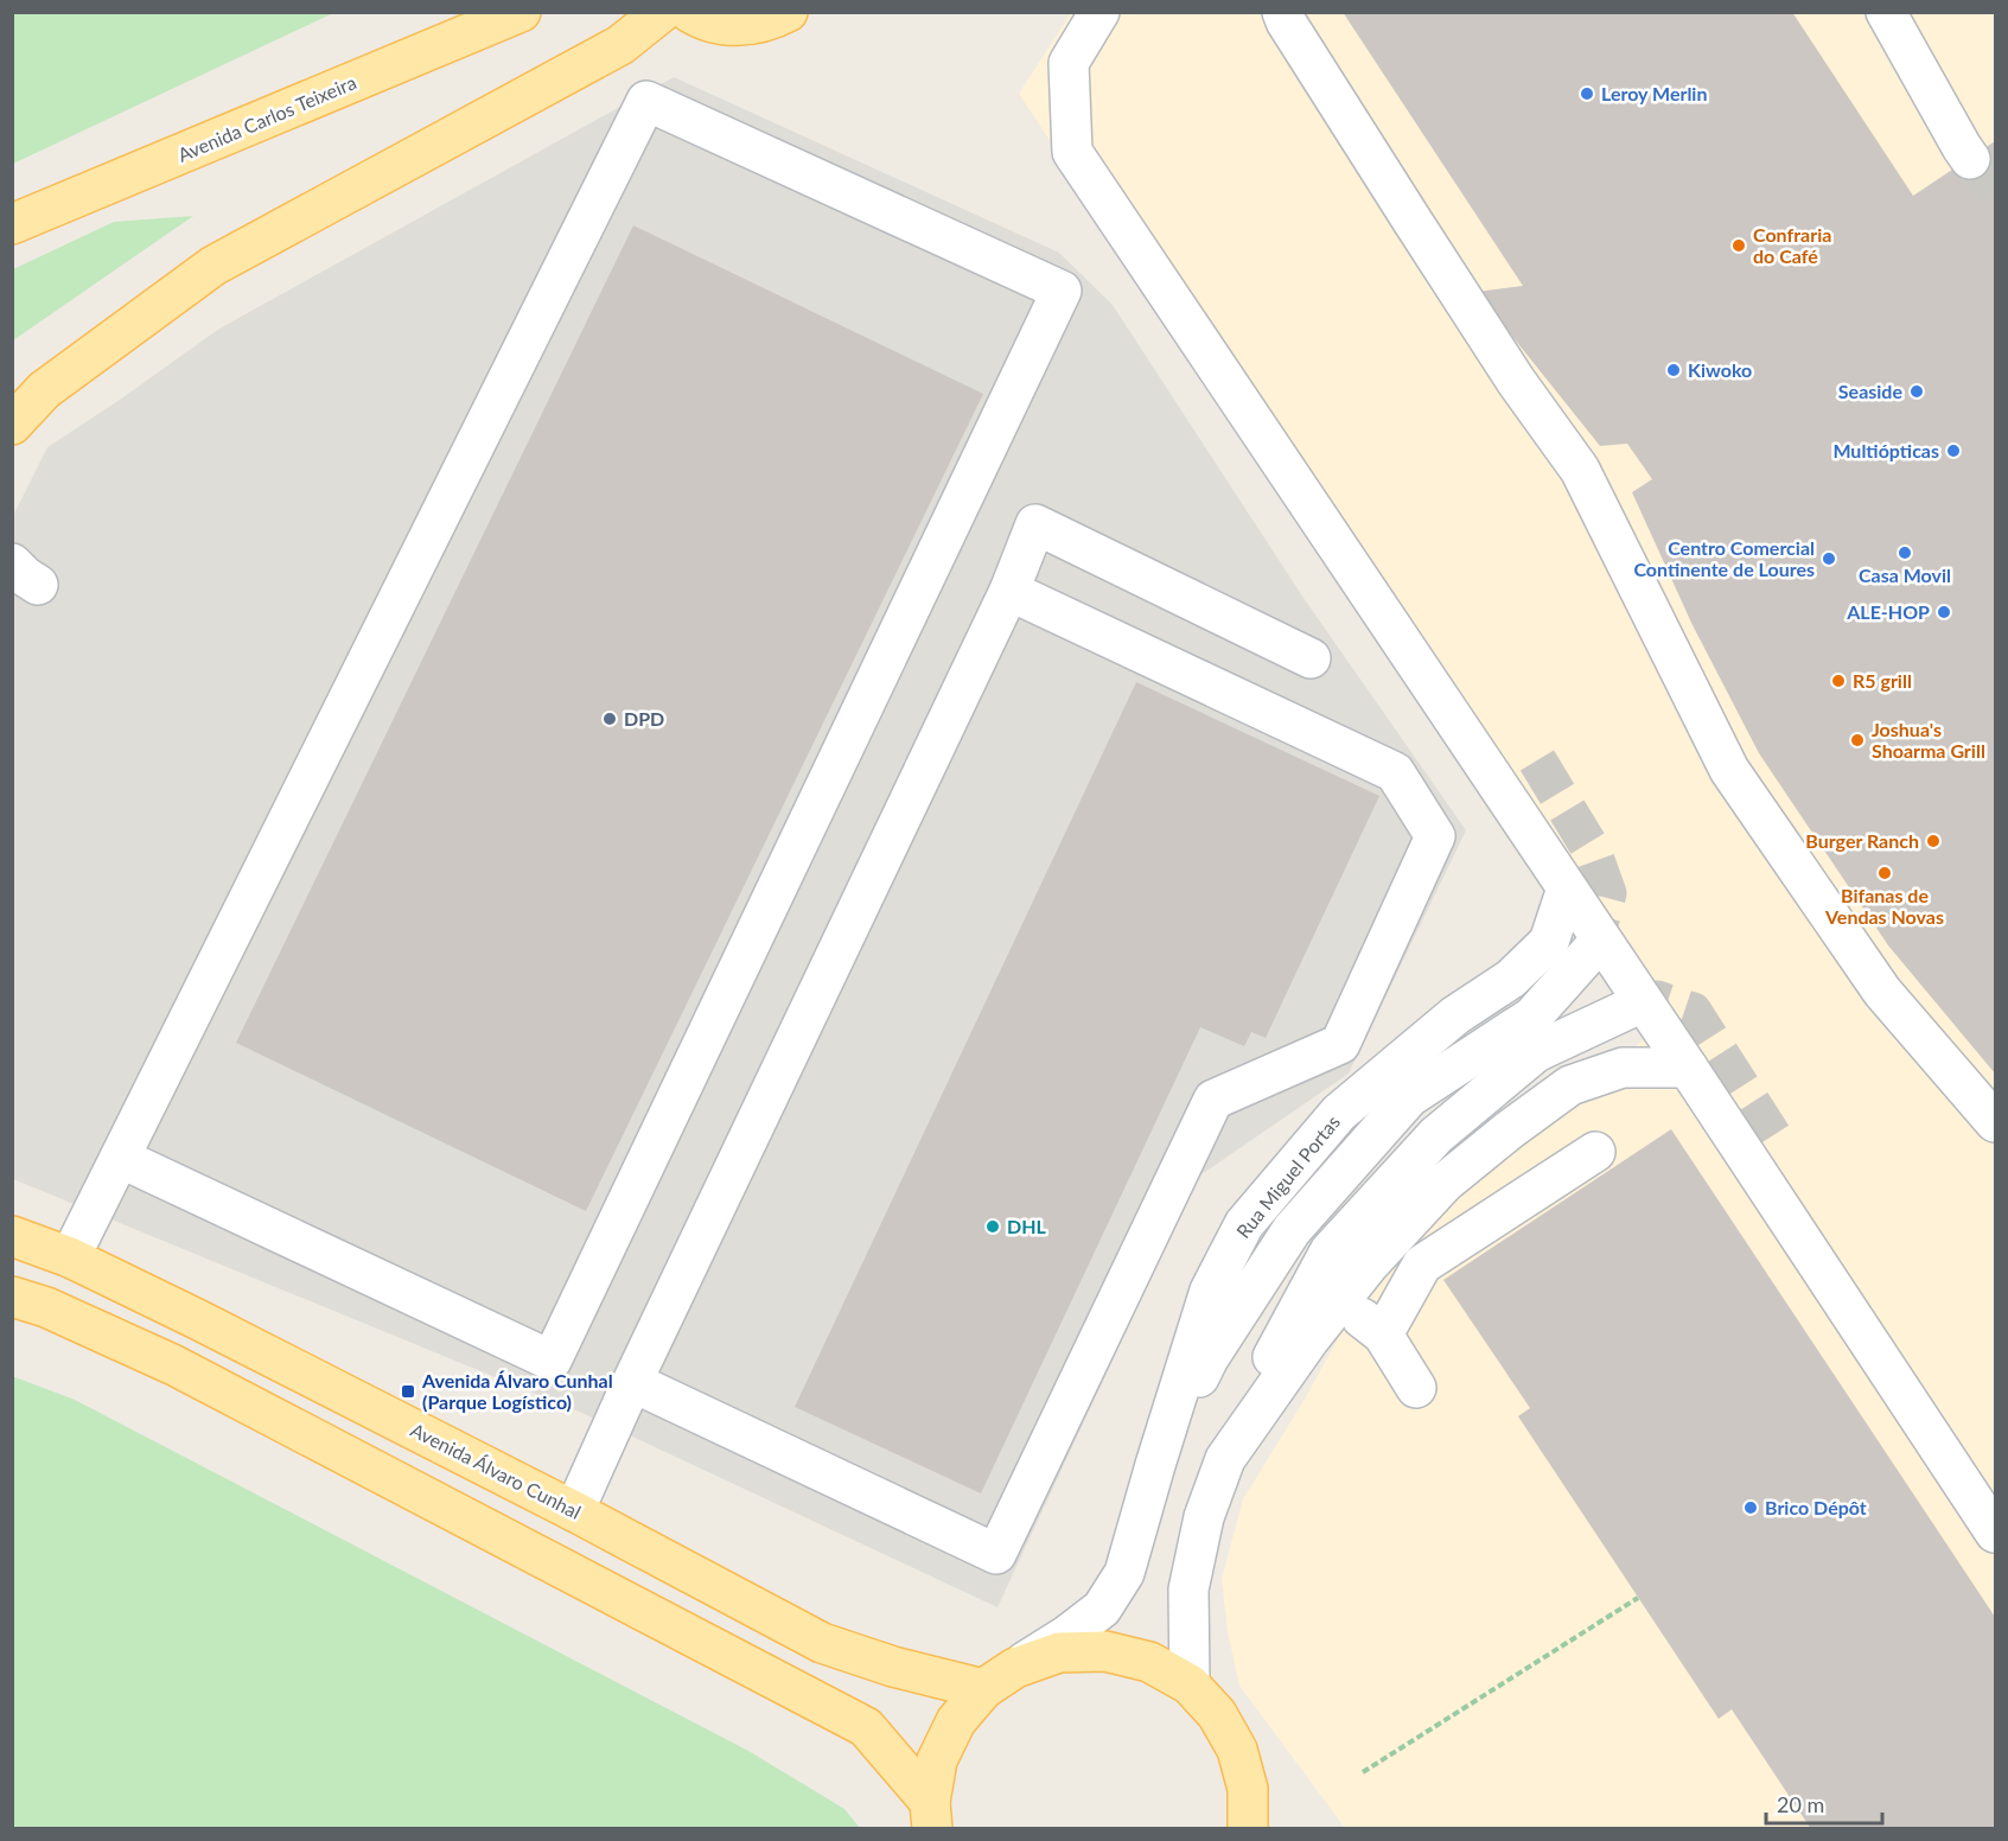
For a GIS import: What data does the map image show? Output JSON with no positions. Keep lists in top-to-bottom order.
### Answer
{
  "streets": {
    "main road": ["Avenida Carlos Teixeira", "Avenida Álvaro Cunhal"],
    "lane": ["Rua Miguel Portas"]
  },
  "places": {
    "other": [
      "Leroy Merlin",
      "Confraria do Café",
      "Kiwoko",
      "Seaside",
      "Multiópticas",
      "Casa Movil",
      "Centro Comercial Continente de Loures",
      "ALE-HOP",
      "R5 grill",
      "DPD",
      "Joshua's Shoarma Grill",
      "Burger Ranch",
      "Bifanas de Vendas Novas",
      "DHL",
      "Brico Dépôt"
    ],
    "transit": ["Avenida Álvaro Cunhal (Parque Logístico)"]
  },
  "scale_bar": "20 m"
}
